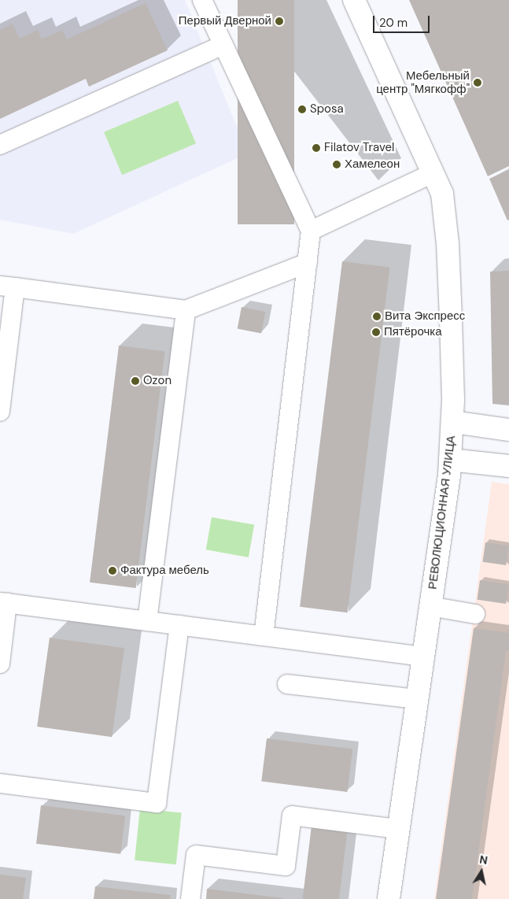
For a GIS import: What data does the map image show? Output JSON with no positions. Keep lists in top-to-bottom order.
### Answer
{
  "streets": {
    "main road": ["РЕВОЛЮЦИОННАЯ УЛИЦА"]
  },
  "places": [
    "Первый Дверной",
    "Мебельный центр \"Мягкофф\"",
    "Sposa",
    "Filatov Travel",
    "Хамелеон",
    "Вита Экспресс",
    "Пятёрочка",
    "Ozon",
    "Фактура мебель"
  ],
  "scale_bar": "20 m",
  "north": "top"
}
